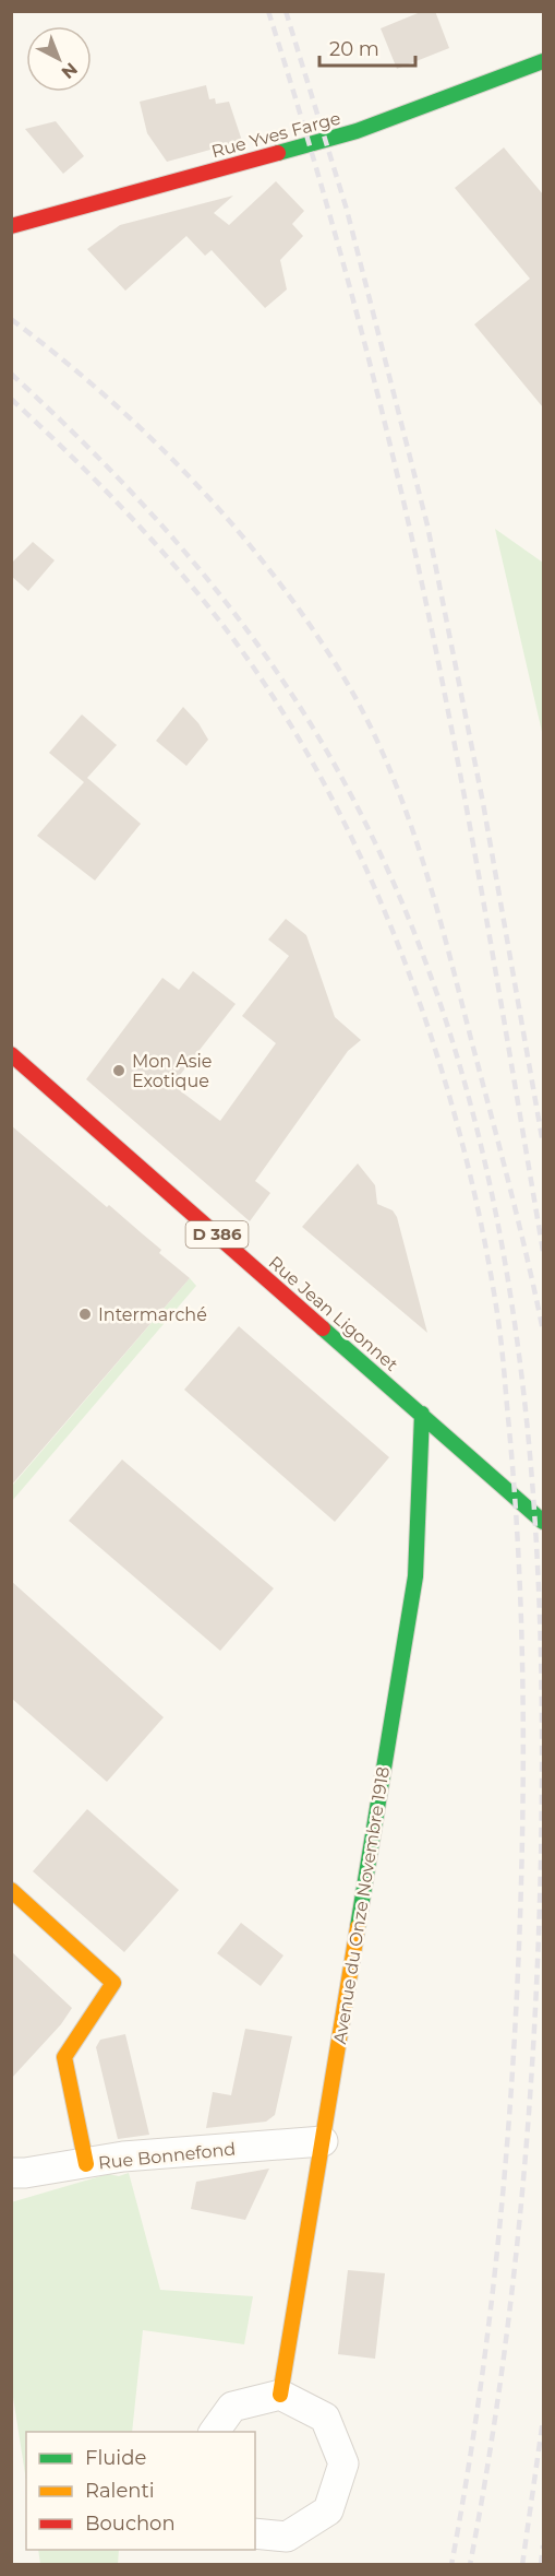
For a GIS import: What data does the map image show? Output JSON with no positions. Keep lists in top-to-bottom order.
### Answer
{
  "streets": {
    "street": [
      "Rue Yves Farge",
      "D 386",
      "Rue Jean Ligonnet",
      "Avenue du Onze Novembre 1918",
      "Rue Bonnefond"
    ]
  },
  "crossings": [
    ["Rue Jean Ligonnet", "Avenue du Onze Novembre 1918"],
    ["Avenue du Onze Novembre 1918", "Rue Bonnefond"]
  ],
  "places": ["Mon Asie Exotique", "Intermarché"],
  "legend": ["Fluide", "Ralenti", "Bouchon"],
  "scale_bar": "20 m",
  "north": "bottom right"
}
